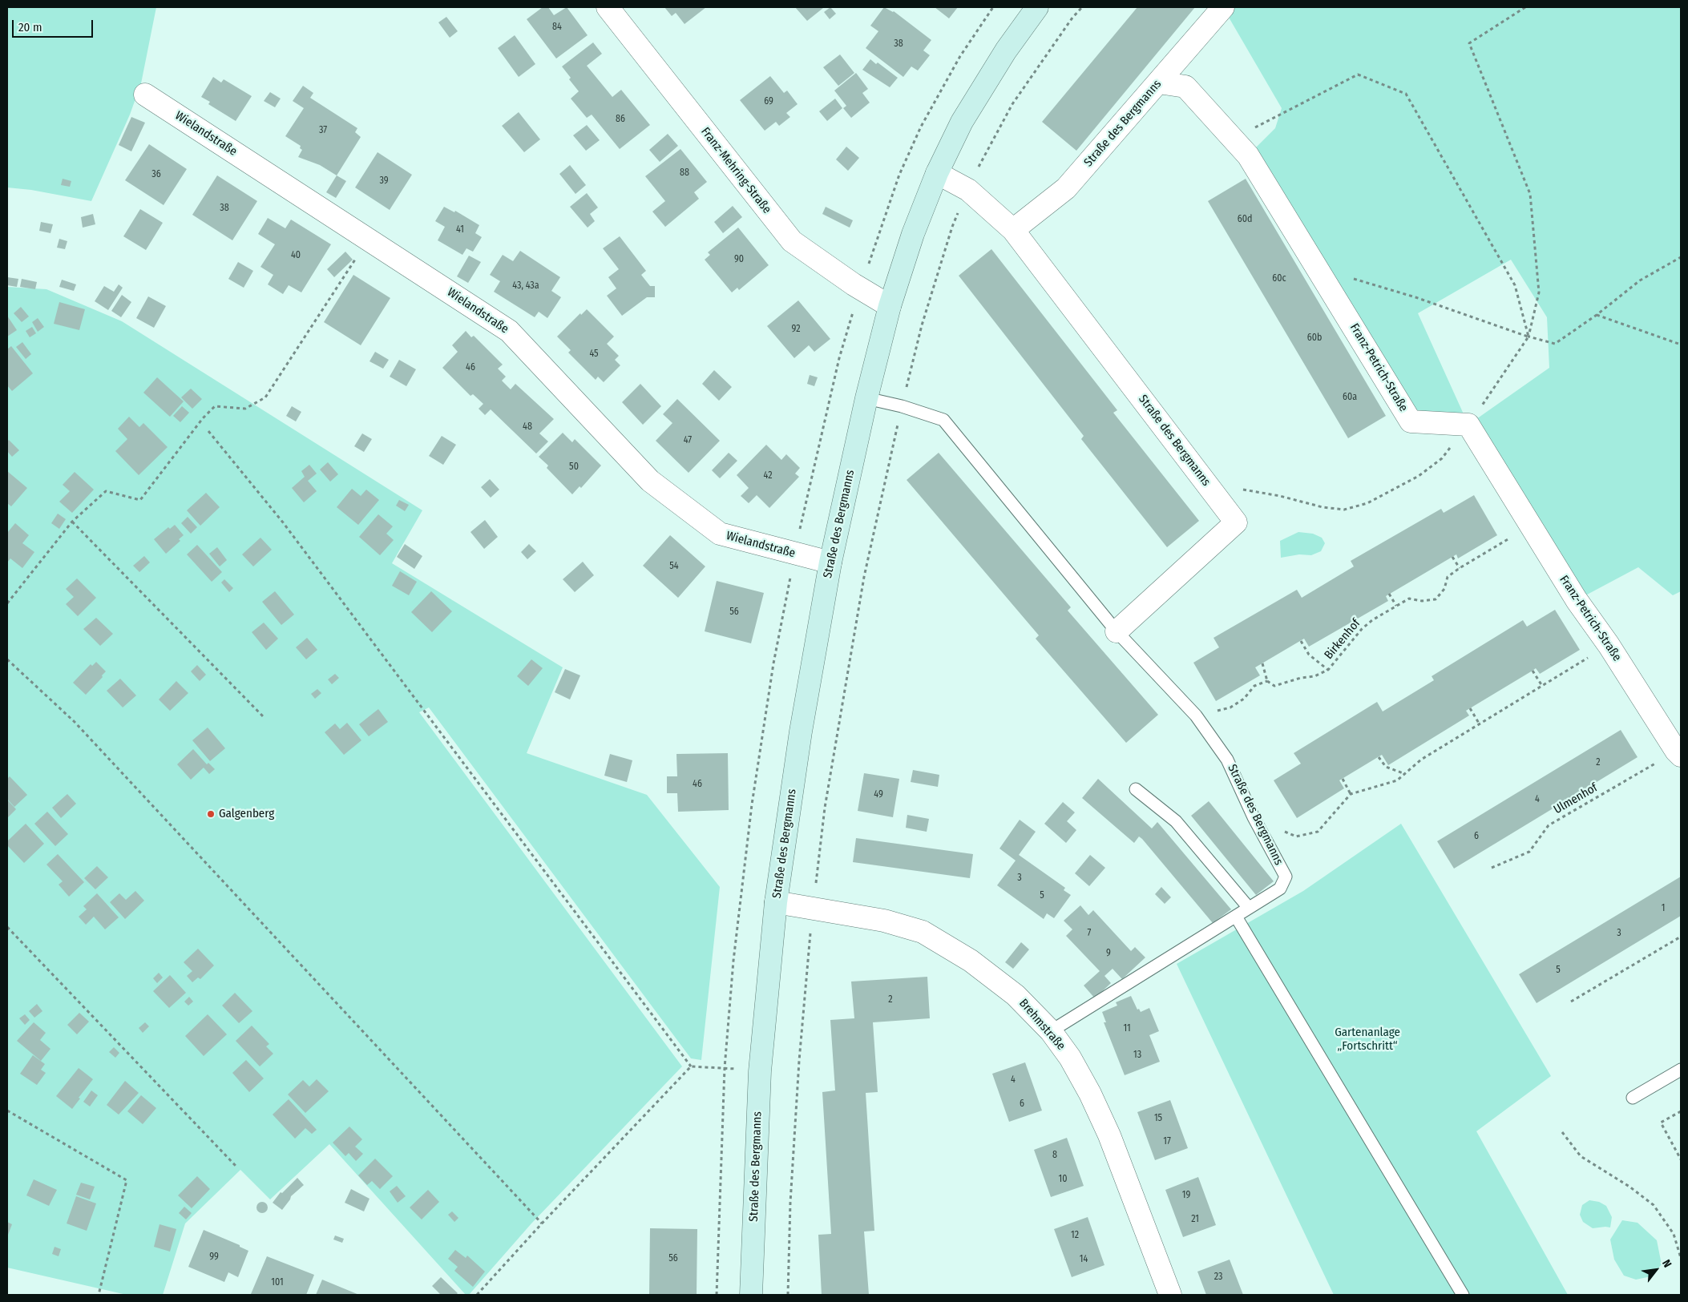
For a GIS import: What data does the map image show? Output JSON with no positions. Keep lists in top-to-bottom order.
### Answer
{
  "streets": {
    "main road": ["Straße des Bergmanns"],
    "street": [
      "Wielandstraße",
      "Franz-Mehring-Straße",
      "Franz-Petrich-Straße",
      "Brehmstraße"
    ],
    "path": ["Birkenhof", "Ulmenhof"]
  },
  "crossings": [
    ["Straße des Bergmanns", "Wielandstraße"],
    ["Straße des Bergmanns", "Franz-Mehring-Straße"],
    ["Straße des Bergmanns", "Franz-Petrich-Straße"],
    ["Straße des Bergmanns", "Brehmstraße"],
    ["Franz-Petrich-Straße", "Birkenhof"],
    ["Franz-Petrich-Straße", "Ulmenhof"]
  ],
  "parks": ["Gartenanlage „Fortschritt“"],
  "places": ["Galgenberg"],
  "house_numbers": [
    "84",
    "38",
    "69",
    "86",
    "37",
    "88",
    "36",
    "39",
    "38",
    "60d",
    "41",
    "40",
    "90",
    "60c",
    "43, 43a",
    "92",
    "60b",
    "45",
    "46",
    "60a",
    "48",
    "47",
    "50",
    "42",
    "54",
    "56",
    "2",
    "46",
    "49",
    "4",
    "6",
    "3",
    "5",
    "1",
    "7",
    "3",
    "9",
    "5",
    "2",
    "11",
    "13",
    "4",
    "6",
    "15",
    "17",
    "8",
    "10",
    "19",
    "21",
    "12",
    "99",
    "56",
    "14",
    "23",
    "101"
  ],
  "scale_bar": "20 m",
  "north": "top right"
}
